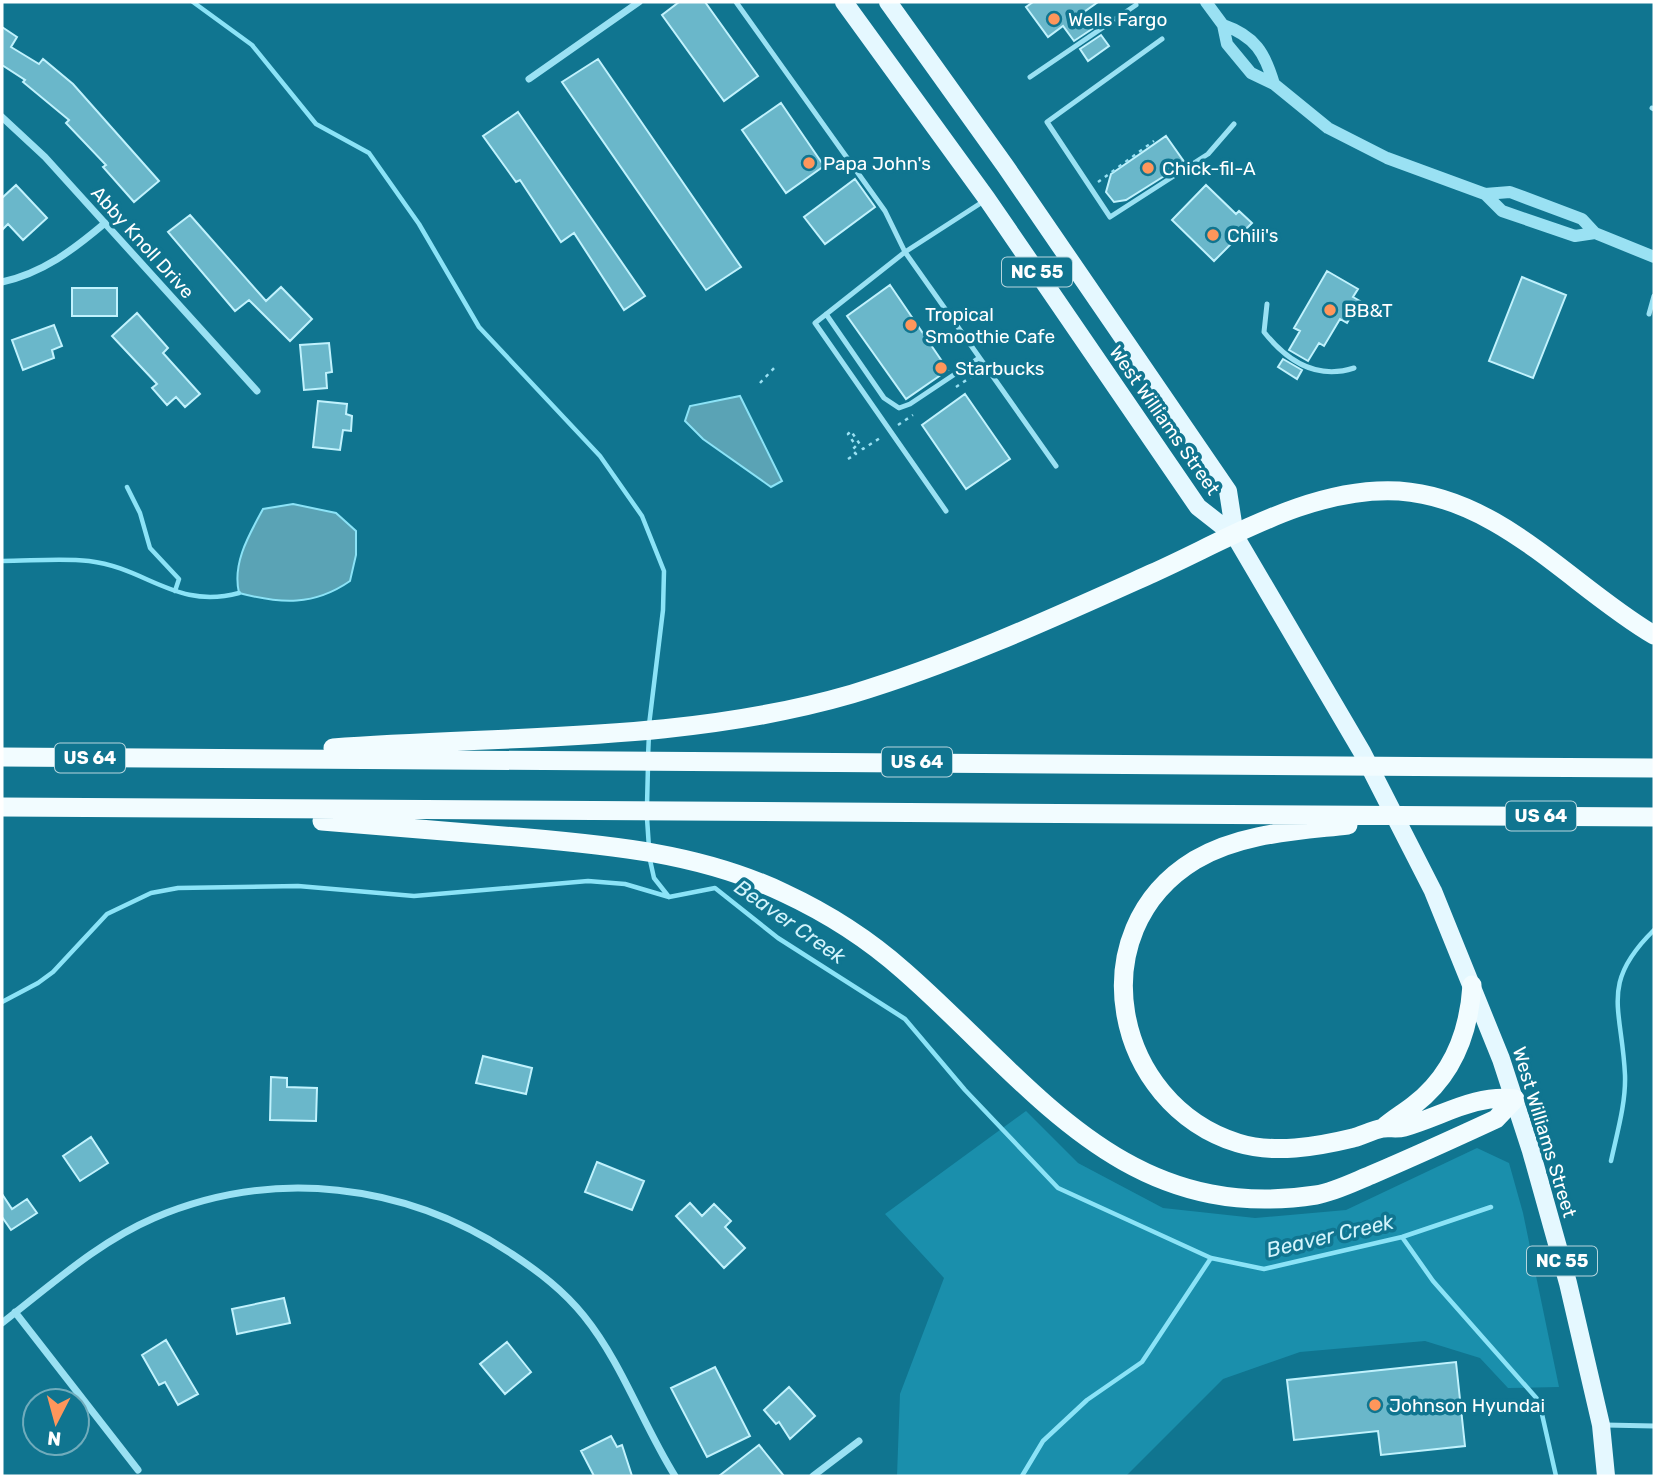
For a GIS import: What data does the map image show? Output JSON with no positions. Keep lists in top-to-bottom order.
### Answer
{
  "streets": {
    "highway": ["US 64"],
    "main road": ["NC 55", "West Williams Street"],
    "street": ["Abby Knoll Drive"]
  },
  "water": ["Beaver Creek"],
  "places": [
    "Wells Fargo",
    "Papa John's",
    "Chick-fil-A",
    "Chili's",
    "BB&T",
    "Tropical Smoothie Cafe",
    "Starbucks",
    "Johnson Hyundai"
  ],
  "north": "bottom"
}
